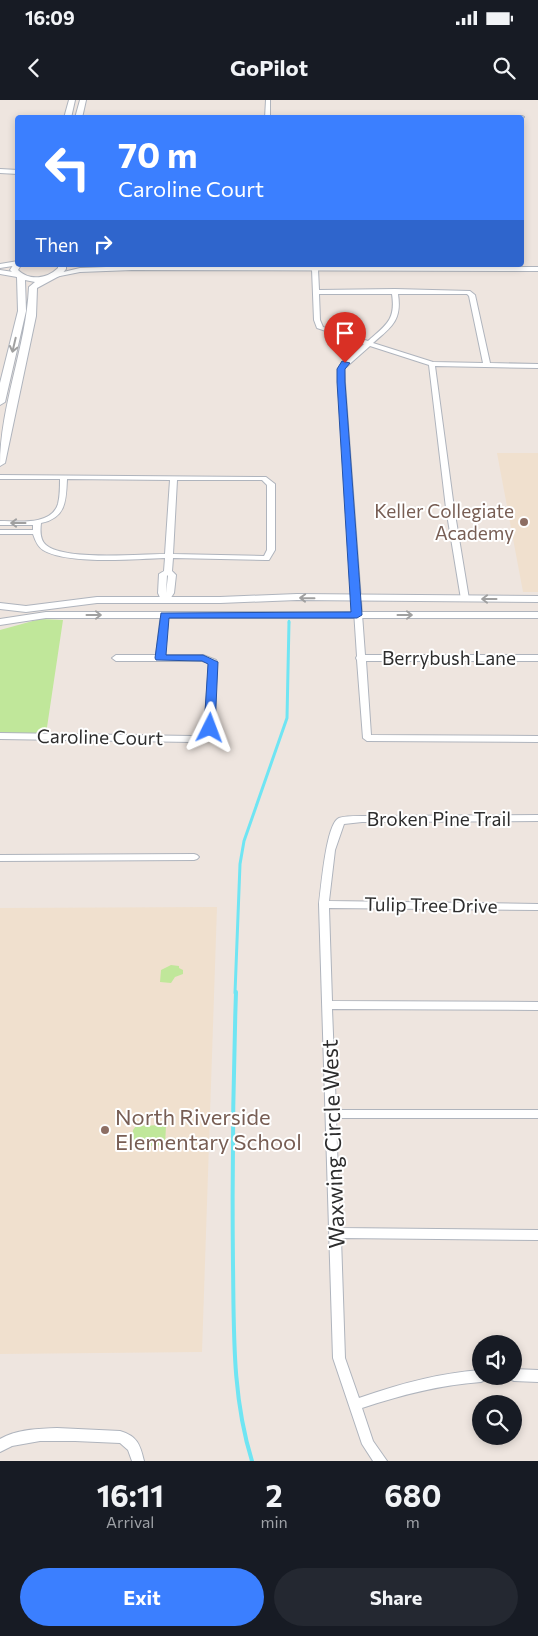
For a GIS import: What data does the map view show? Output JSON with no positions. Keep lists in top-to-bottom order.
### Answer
{
  "streets": {
    "street": [
      "Berrybush Lane",
      "Caroline Court",
      "Broken Pine Trail",
      "Tulip Tree Drive",
      "Waxwing Circle West"
    ]
  },
  "crossings": [
    ["Broken Pine Trail", "Waxwing Circle West"],
    ["Tulip Tree Drive", "Waxwing Circle West"]
  ],
  "places": ["Keller Collegiate Academy", "North Riverside Elementary School"],
  "page": {
    "status": "16:09",
    "header": "GoPilot",
    "turn": ["70 m", "Caroline Court"],
    "then": "Then",
    "eta": [
      "16:11",
      "Arrival",
      "2",
      "min",
      "680",
      "m"
    ],
    "buttons": ["Exit", "Share"]
  }
}
